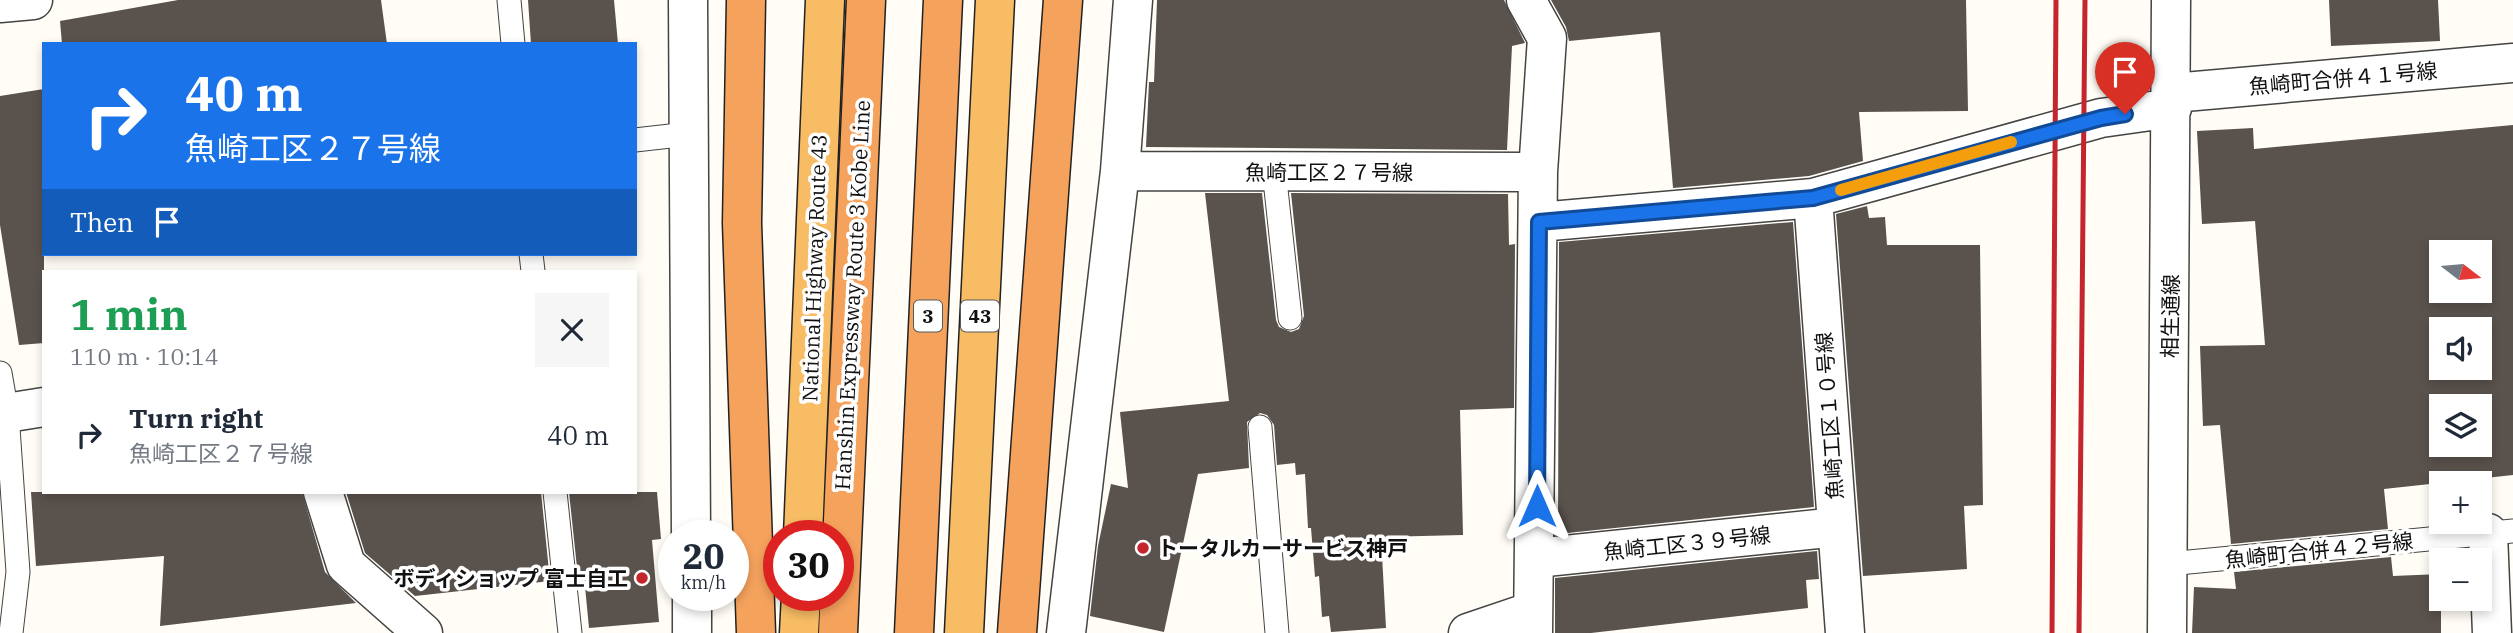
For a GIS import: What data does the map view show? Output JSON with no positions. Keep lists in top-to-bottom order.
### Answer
{
  "streets": {
    "highway": [
      "National Highway Route 43",
      "Hanshin Expressway Route 3 Kobe Line",
      "3",
      "43"
    ],
    "street": [
      "魚崎町合併４１号線",
      "魚崎工区２７号線",
      "相生通線",
      "魚崎工区１０号線",
      "魚崎工区３９号線"
    ],
    "lane": ["魚崎町合併４２号線"]
  },
  "crossings": [
    ["魚崎町合併４１号線", "相生通線"],
    ["相生通線", "魚崎町合併４２号線"],
    ["魚崎工区１０号線", "魚崎工区３９号線"]
  ],
  "places": ["トータルカーサービス神戸", "ボディショップ 富士自工"],
  "north": "right",
  "page": {
    "turn": ["40 m", "魚崎工区２７号線"],
    "then": "Then",
    "map_buttons": ["+", "−"],
    "heading": ["1 min", "110 m · 10:14"],
    "list": [
      {
        "name": "Turn right",
        "note": "魚崎工区２７号線",
        "value": "40 m"
      }
    ],
    "speed": "20 km/h",
    "limit": "30"
  }
}
